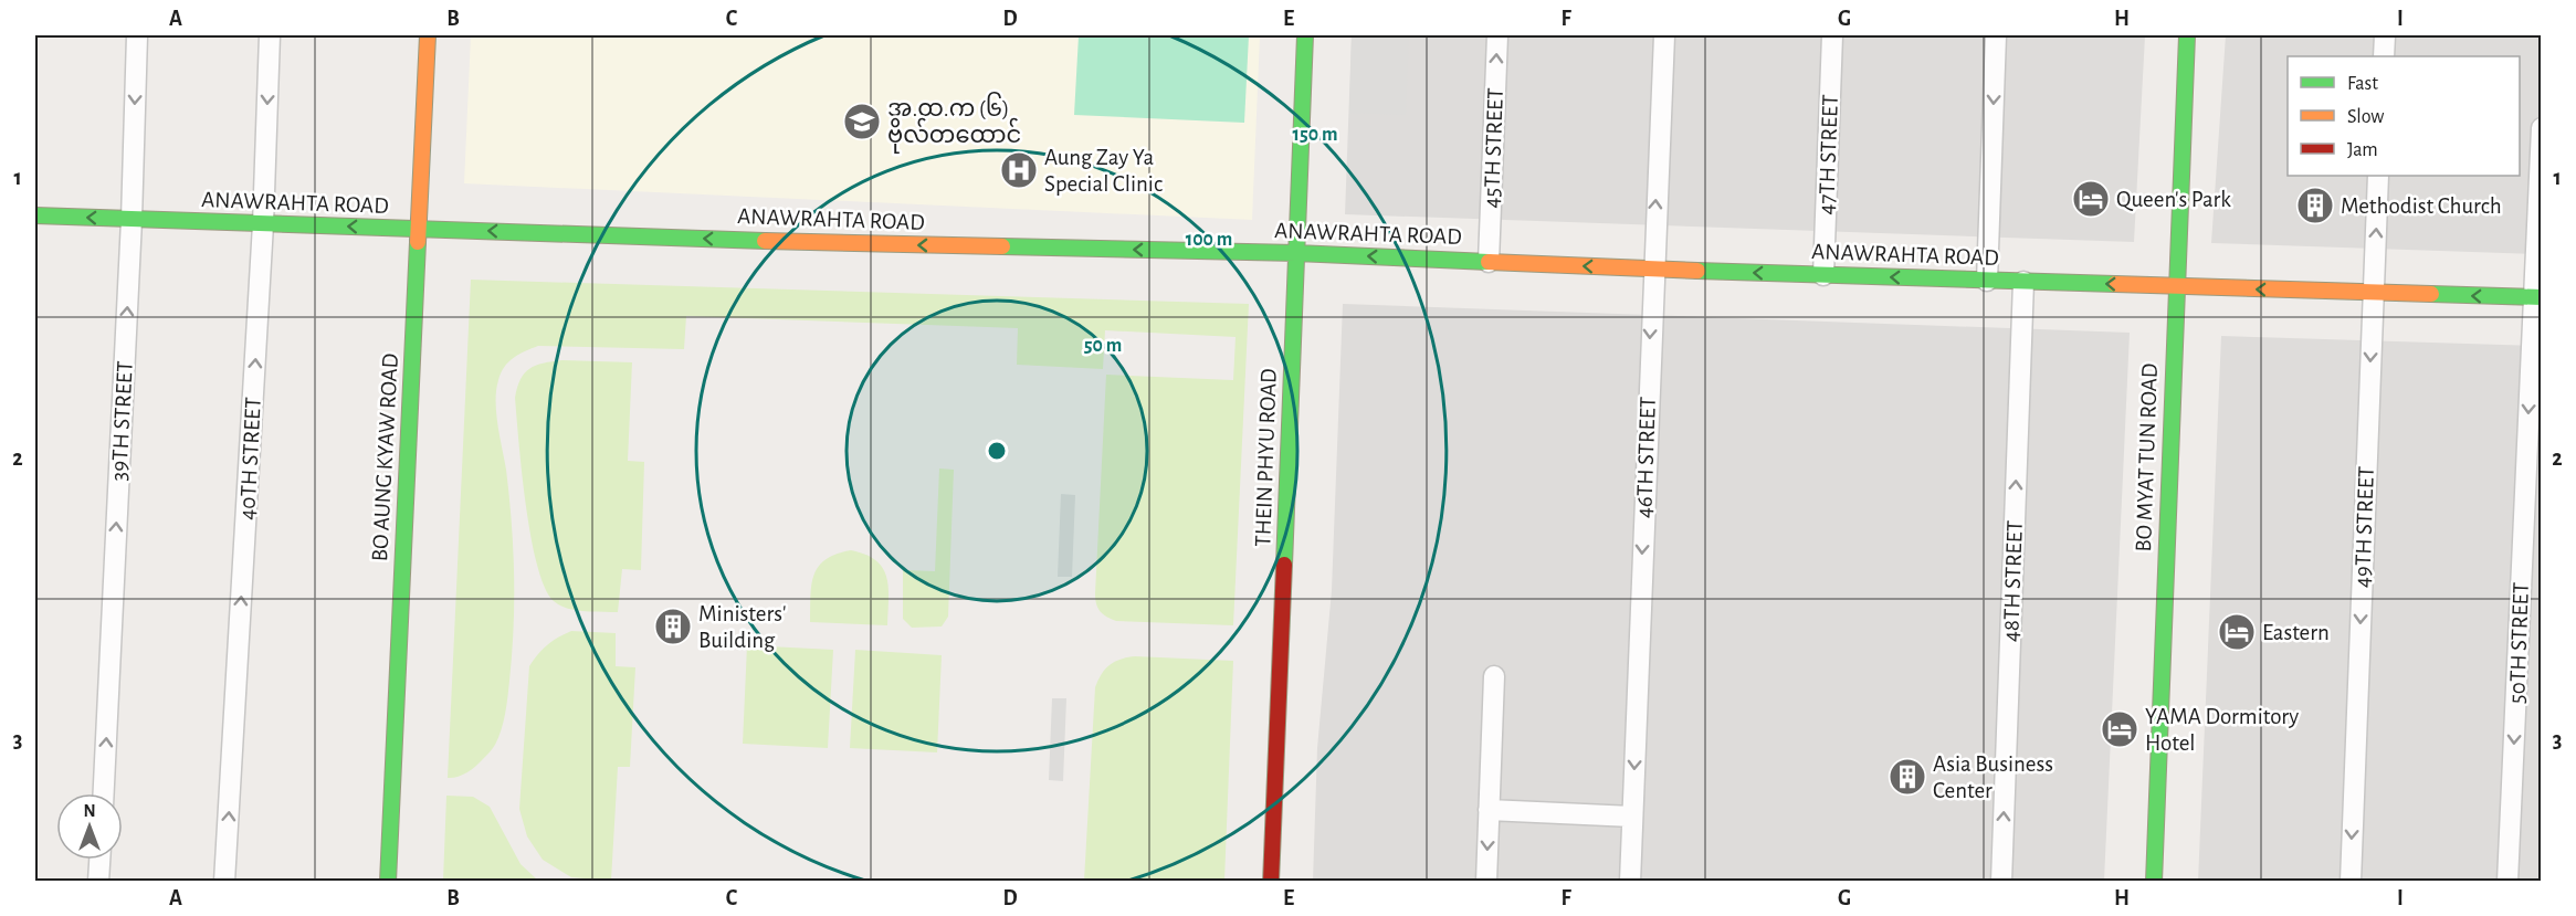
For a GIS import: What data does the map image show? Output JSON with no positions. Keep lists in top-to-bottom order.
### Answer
{
  "streets": {
    "main road": [
      "ANAWRAHTA ROAD",
      "BO AUNG KYAW ROAD",
      "THEIN PHYU ROAD",
      "BO MYAT TUN ROAD"
    ],
    "street": [
      "45TH STREET",
      "47TH STREET",
      "39TH STREET",
      "46TH STREET",
      "40TH STREET",
      "49TH STREET",
      "48TH STREET",
      "50TH STREET"
    ]
  },
  "crossings": [
    ["45TH STREET", "ANAWRAHTA ROAD"],
    ["47TH STREET", "ANAWRAHTA ROAD"],
    ["ANAWRAHTA ROAD", "39TH STREET"],
    ["ANAWRAHTA ROAD", "BO AUNG KYAW ROAD"],
    ["ANAWRAHTA ROAD", "THEIN PHYU ROAD"],
    ["ANAWRAHTA ROAD", "46TH STREET"],
    ["ANAWRAHTA ROAD", "BO MYAT TUN ROAD"],
    ["ANAWRAHTA ROAD", "40TH STREET"],
    ["ANAWRAHTA ROAD", "49TH STREET"],
    ["ANAWRAHTA ROAD", "48TH STREET"],
    ["ANAWRAHTA ROAD", "50TH STREET"]
  ],
  "one_way": [
    "45TH STREET",
    "ANAWRAHTA ROAD",
    "48TH STREET",
    "50TH STREET"
  ],
  "places": {
    "school or university": ["အ.ထ.က (၆) ဗိုလ်တထောင်"],
    "hospital": ["Aung Zay Ya Special Clinic"],
    "hotel": ["Queen's Park", "Eastern", "YAMA Dormitory Hotel"],
    "building": ["Methodist Church", "Ministers' Building", "Asia Business Center"]
  },
  "legend": ["Fast", "Slow", "Jam"],
  "north": "top",
  "grid": {
    "columns": [
      "A",
      "B",
      "C",
      "D",
      "E",
      "F",
      "G",
      "H",
      "I"
    ],
    "rows": ["1", "2", "3"]
  },
  "rings": ["150 m", "100 m", "50 m"]
}
